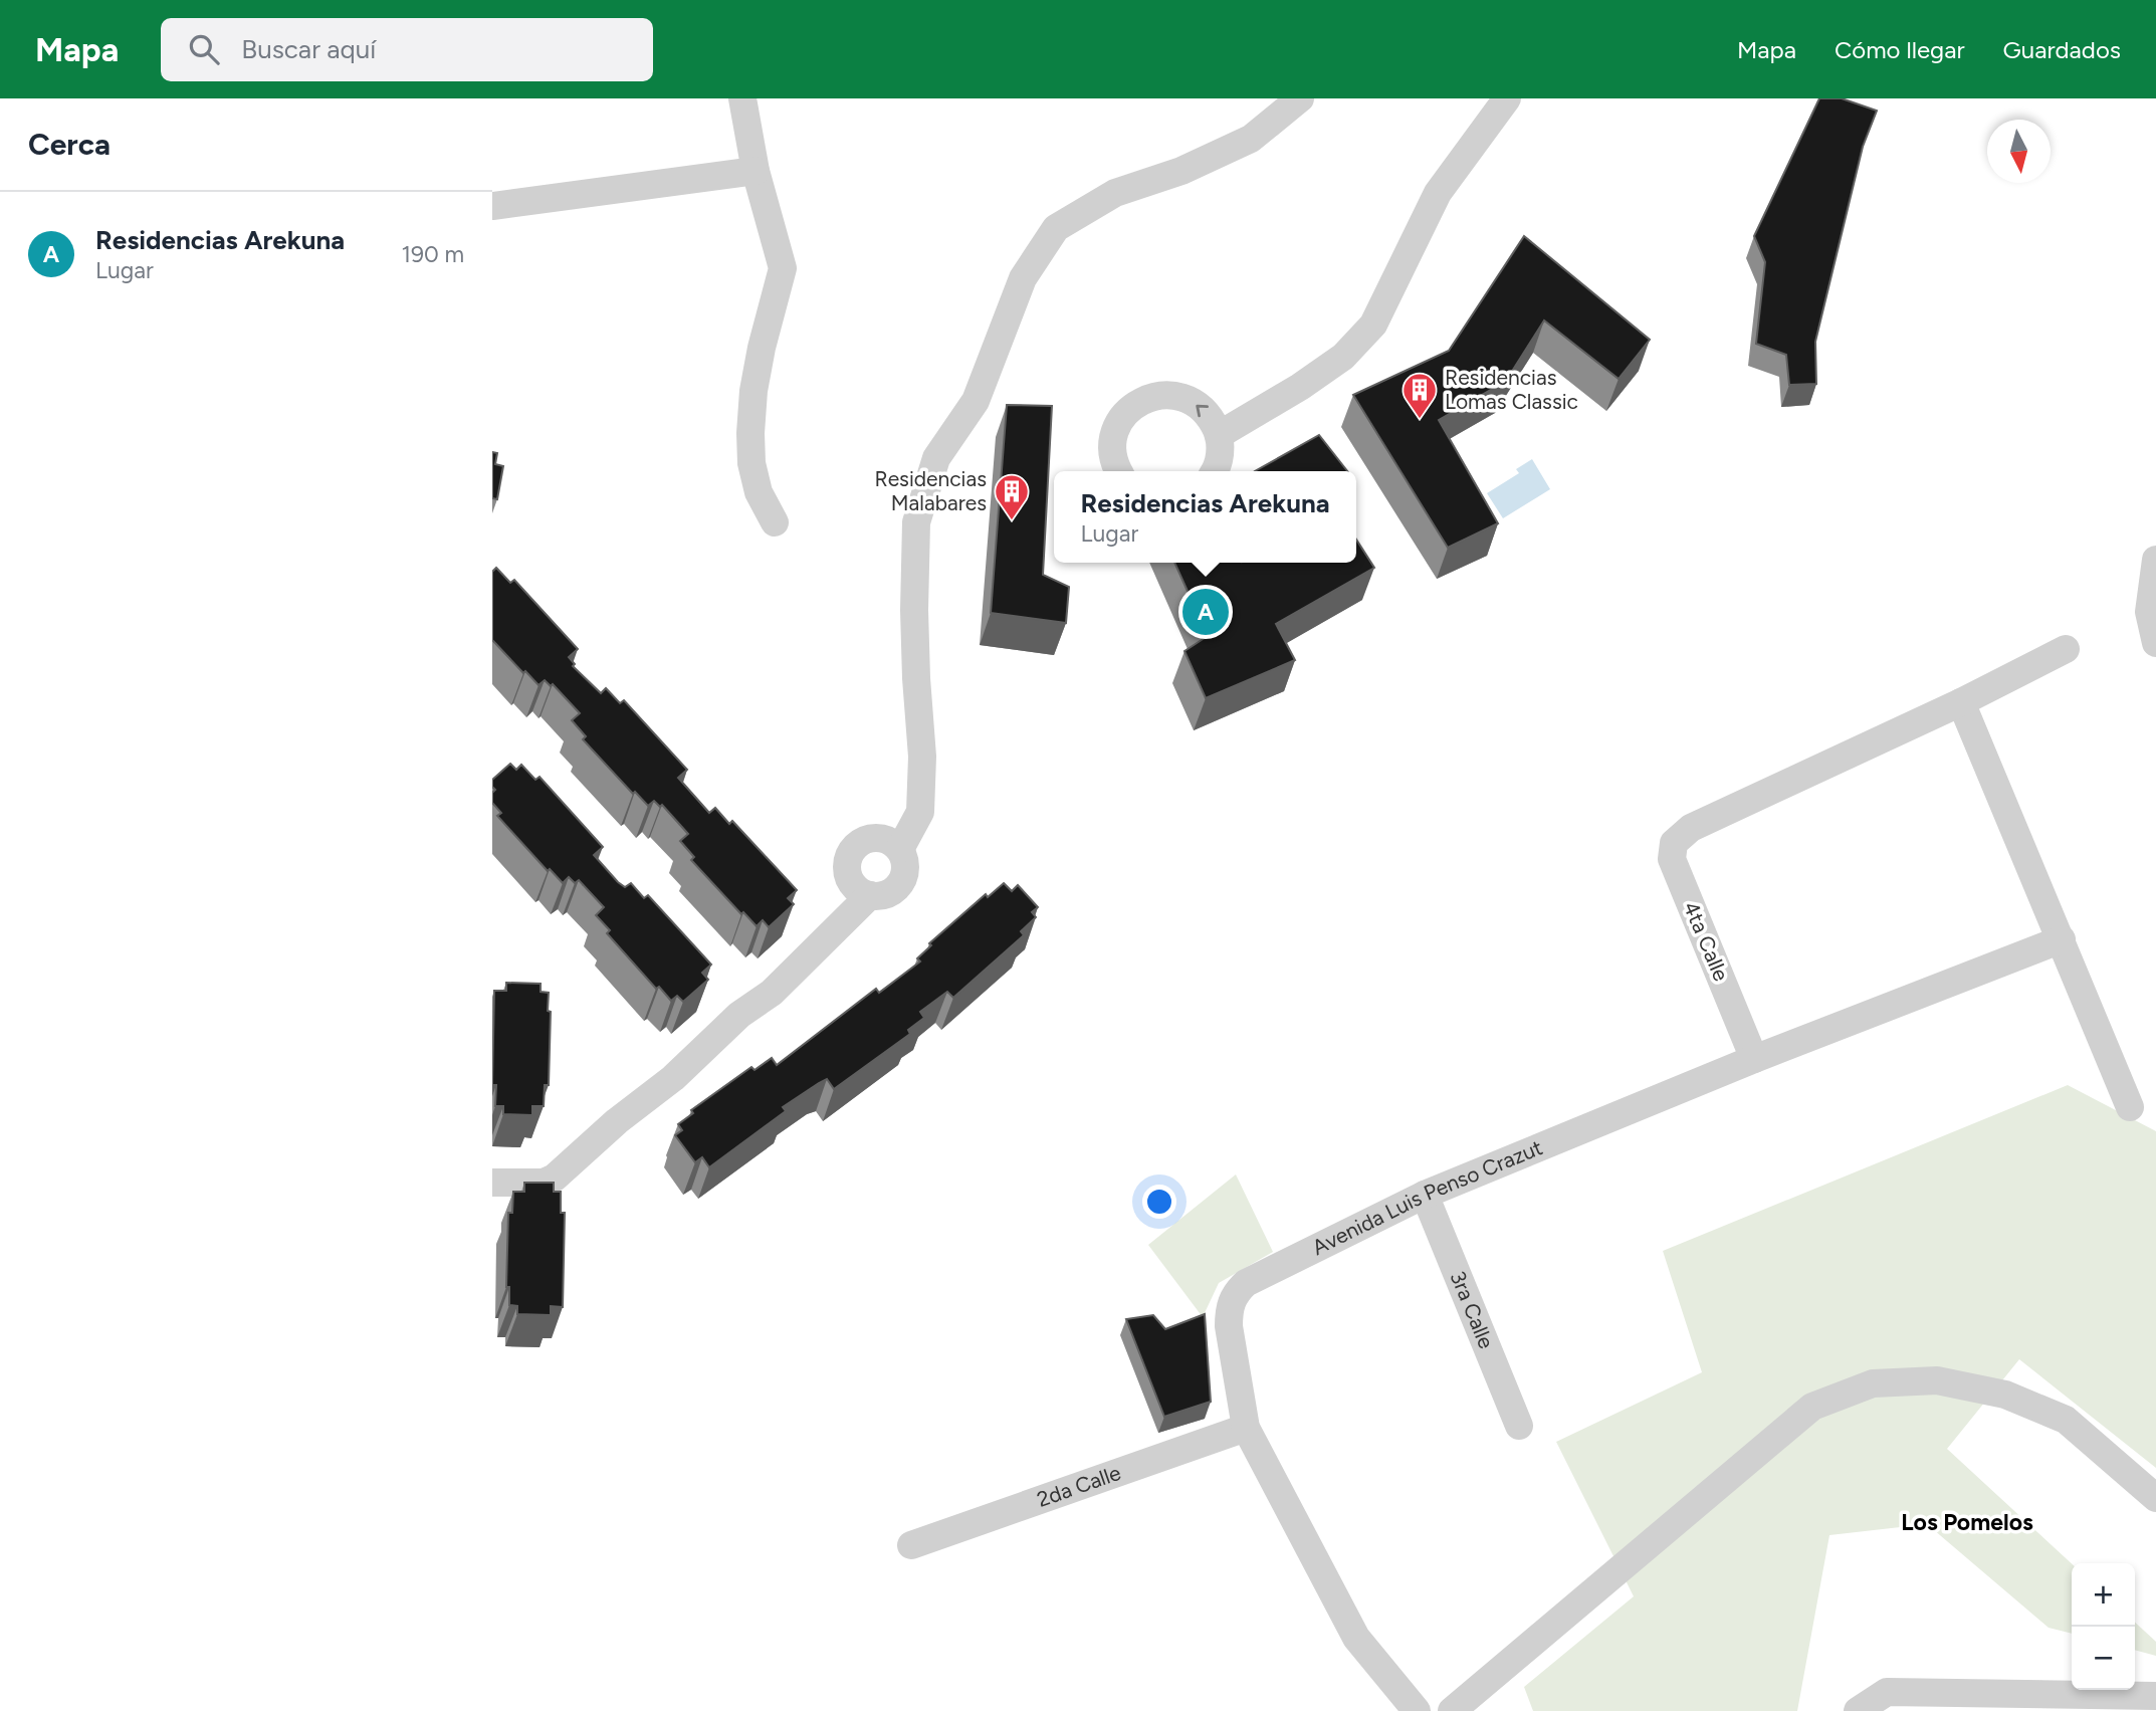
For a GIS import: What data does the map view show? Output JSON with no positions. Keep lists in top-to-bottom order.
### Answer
{
  "streets": {
    "street": [
      "4ta Calle",
      "Avenida Luis Penso Crazut",
      "3ra Calle",
      "2da Calle"
    ]
  },
  "crossings": [
    ["4ta Calle", "Avenida Luis Penso Crazut"],
    ["Avenida Luis Penso Crazut", "3ra Calle"],
    ["Avenida Luis Penso Crazut", "2da Calle"]
  ],
  "districts": ["Los Pomelos"],
  "places": {
    "building": ["Residencias Lomas Classic", "Residencias Malabares"]
  },
  "north": "bottom",
  "page": {
    "header": "Mapa",
    "search": "Buscar aquí",
    "nav": ["Mapa", "Cómo llegar", "Guardados"],
    "heading": "Cerca",
    "list": [
      {
        "mark": "A",
        "name": "Residencias Arekuna",
        "note": "Lugar",
        "value": "190 m"
      }
    ],
    "popup": ["Residencias Arekuna", "Lugar"],
    "pins": "A",
    "map_buttons": ["+", "−"]
  }
}
